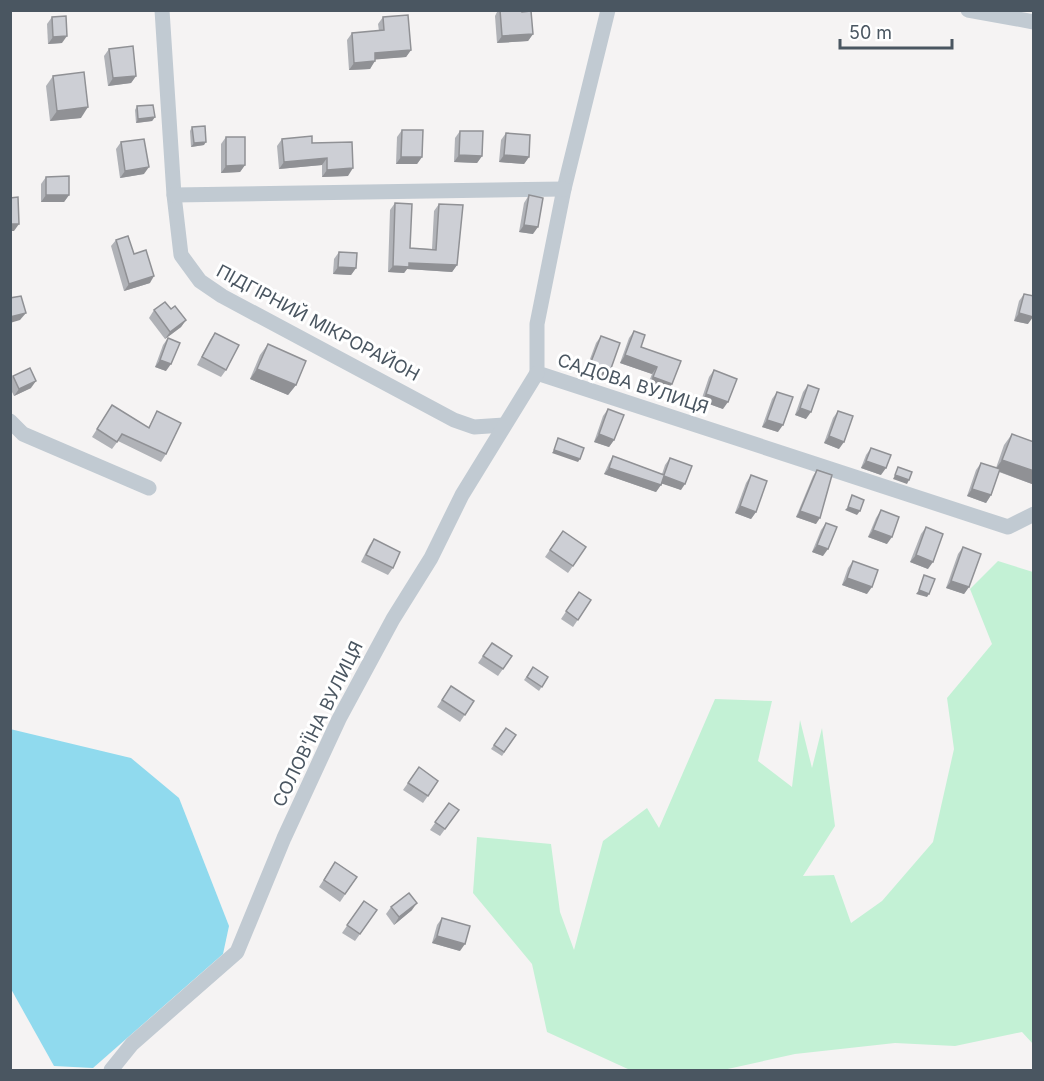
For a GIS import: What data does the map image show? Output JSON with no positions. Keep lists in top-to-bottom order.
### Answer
{
  "streets": {
    "street": ["ПІДГІРНИЙ МІКРОРАЙОН", "САДОВА ВУЛИЦЯ", "СОЛОВ'ЇНА ВУЛИЦЯ"]
  },
  "crossings": [
    ["ПІДГІРНИЙ МІКРОРАЙОН", "СОЛОВ'ЇНА ВУЛИЦЯ"],
    ["САДОВА ВУЛИЦЯ", "СОЛОВ'ЇНА ВУЛИЦЯ"]
  ],
  "scale_bar": "50 m"
}
